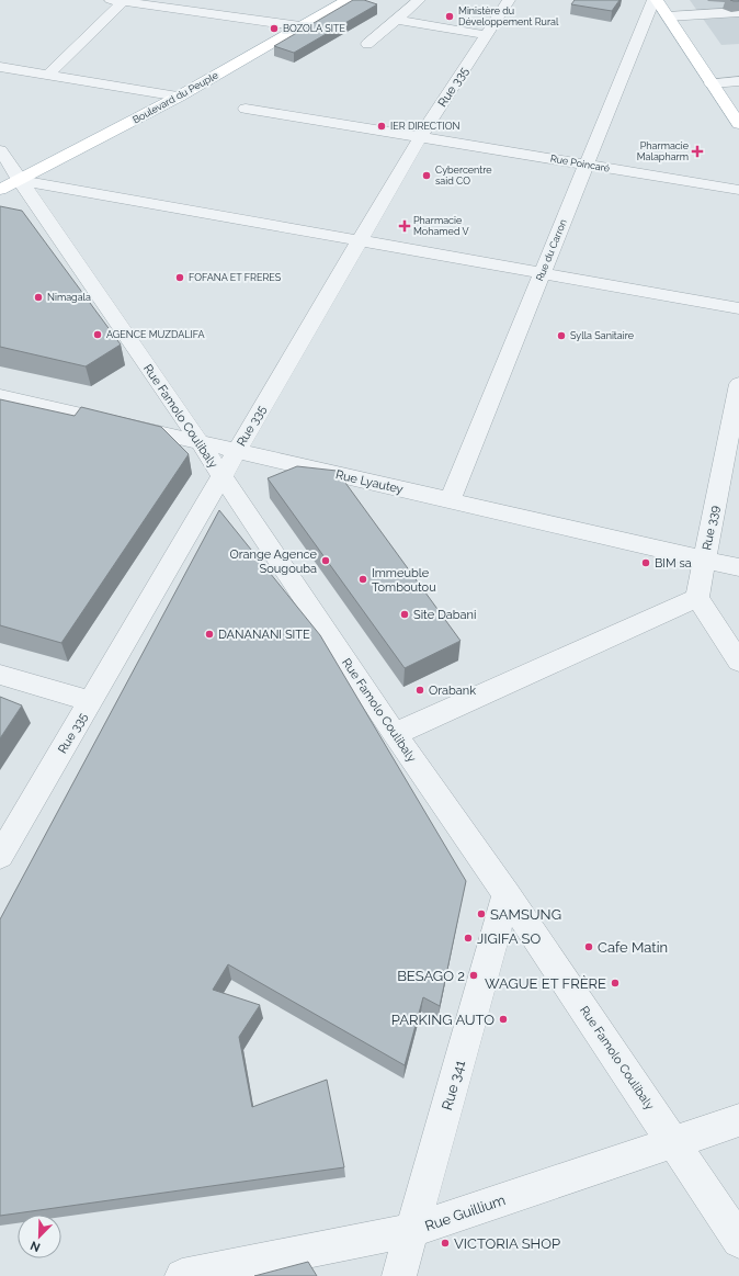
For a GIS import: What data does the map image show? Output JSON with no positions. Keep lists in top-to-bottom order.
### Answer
{
  "streets": {
    "main road": ["Boulevard du Peuple"],
    "street": [
      "Rue 335",
      "Rue Poincaré",
      "Rue du Carron",
      "Rue Famolo Coulibaly",
      "Rue Lyautey",
      "Rue 339",
      "Rue 341",
      "Rue Guillium"
    ]
  },
  "crossings": [
    ["Rue 335", "Rue Poincaré"],
    ["Rue 335", "Rue Famolo Coulibaly"],
    ["Rue 335", "Rue Lyautey"],
    ["Boulevard du Peuple", "Rue Famolo Coulibaly"],
    ["Rue Poincaré", "Rue du Carron"],
    ["Rue du Carron", "Rue Lyautey"],
    ["Rue Famolo Coulibaly", "Rue Lyautey"],
    ["Rue Famolo Coulibaly", "Rue 341"],
    ["Rue Famolo Coulibaly", "Rue Guillium"],
    ["Rue Lyautey", "Rue 339"],
    ["Rue 341", "Rue Guillium"]
  ],
  "places": {
    "other": [
      "Ministère du Développement Rural",
      "BOZOLA SITE",
      "IER DIRECTION",
      "Cybercentre said CO",
      "FOFANA ET FRERES",
      "Nimagala",
      "AGENCE MUZDALIFA",
      "Sylla Sanitaire",
      "Orange Agence Sougouba",
      "BIM sa",
      "Immeuble Tomboutou",
      "Site Dabani",
      "DANANANI SITE",
      "Orabank",
      "SAMSUNG",
      "JIGIFA SO",
      "Cafe Matin",
      "BESAGO 2",
      "WAGUE ET FRÈRE",
      "PARKING AUTO",
      "VICTORIA SHOP"
    ],
    "health": ["Pharmacie Malapharm", "Pharmacie Mohamed V"]
  },
  "north": "bottom left"
}
